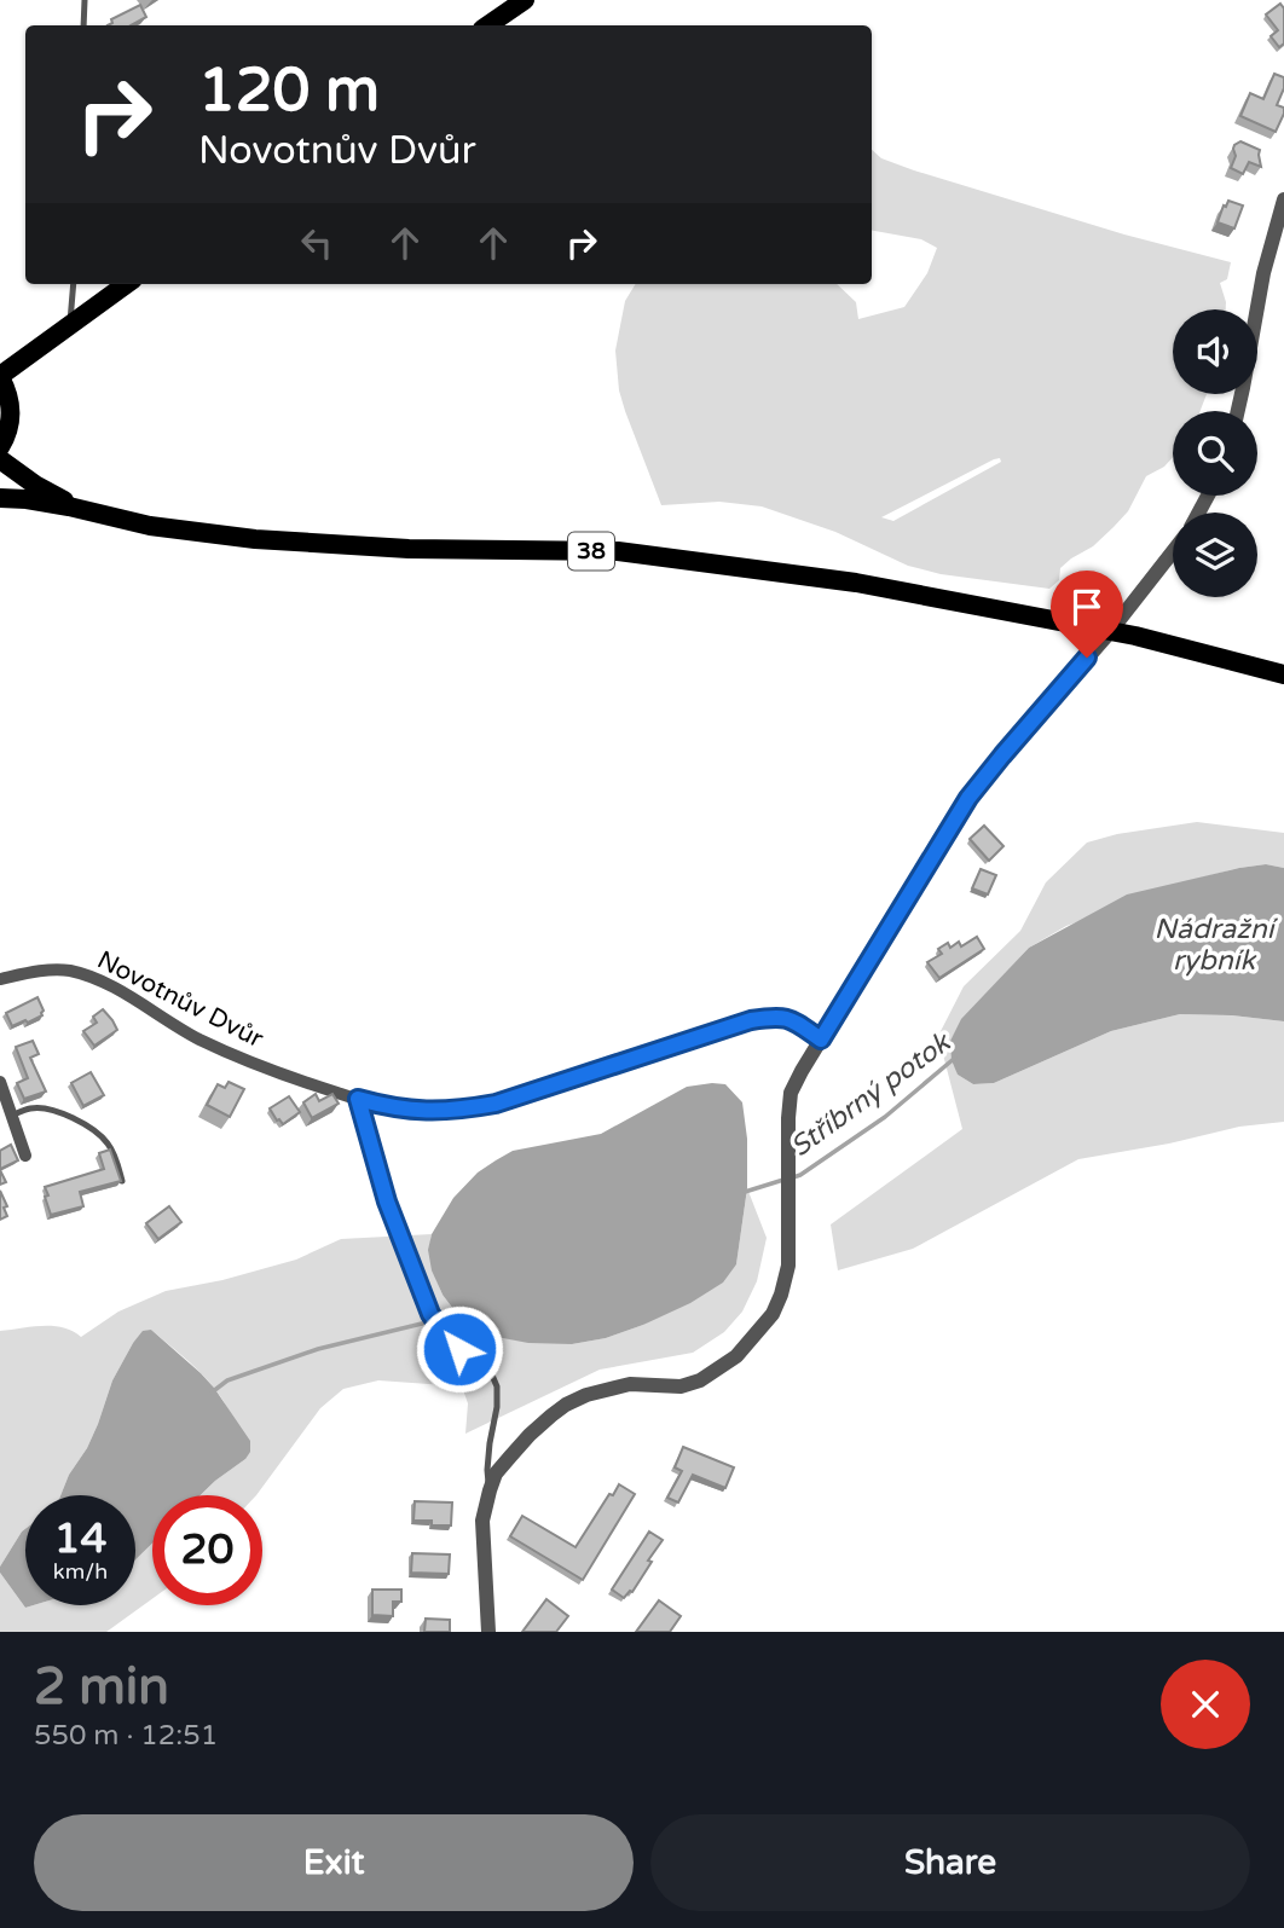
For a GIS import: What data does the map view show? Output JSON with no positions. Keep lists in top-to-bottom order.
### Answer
{
  "streets": {
    "main road": ["38"],
    "street": ["Novotnův Dvůr"]
  },
  "water": ["Nádražní rybník", "Stříbrný potok"],
  "page": {
    "turn": ["120 m", "Novotnův Dvůr"],
    "speed": "14 km/h",
    "limit": "20",
    "heading": ["2 min", "550 m · 12:51"],
    "buttons": ["Exit", "Share"]
  }
}
